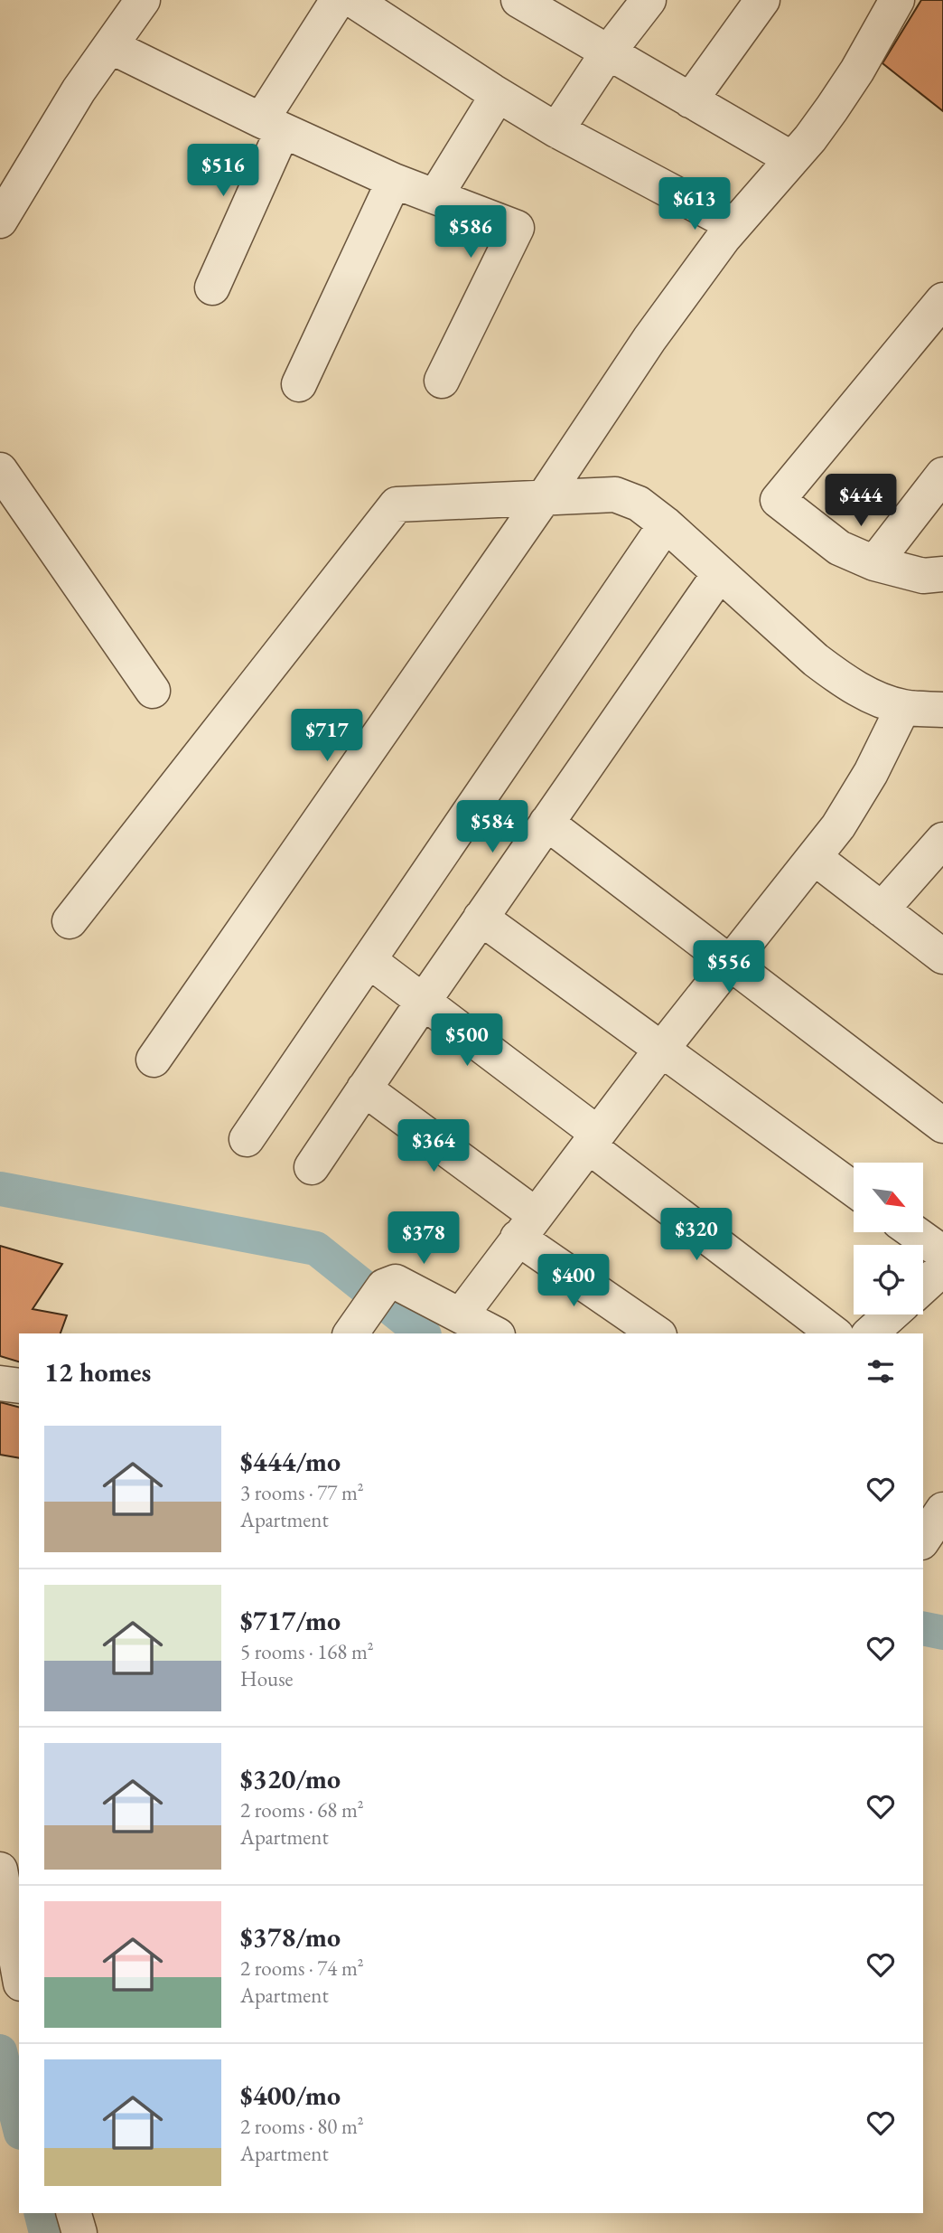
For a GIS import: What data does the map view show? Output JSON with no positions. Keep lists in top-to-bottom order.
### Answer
{
  "north": "bottom right",
  "page": {
    "price": [
      "$516",
      "$613",
      "$586",
      "$444",
      "$717",
      "$584",
      "$556",
      "$500",
      "$364",
      "$320",
      "$378",
      "$400"
    ],
    "heading": "12 homes",
    "list": [
      {
        "name": "$444/mo",
        "note": "3 rooms · 77 m² · Apartment"
      },
      {
        "name": "$717/mo",
        "note": "5 rooms · 168 m² · House"
      },
      {
        "name": "$320/mo",
        "note": "2 rooms · 68 m² · Apartment"
      },
      {
        "name": "$378/mo",
        "note": "2 rooms · 74 m² · Apartment"
      },
      {
        "name": "$400/mo",
        "note": "2 rooms · 80 m² · Apartment"
      }
    ]
  }
}
